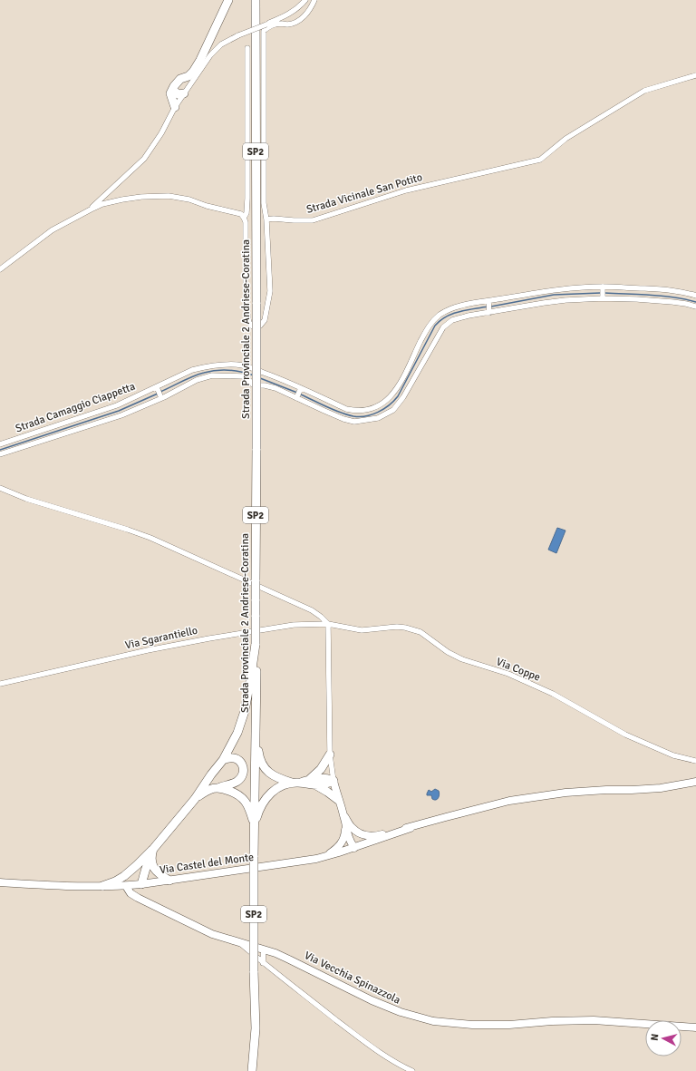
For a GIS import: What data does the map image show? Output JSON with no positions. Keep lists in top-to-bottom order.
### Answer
{
  "streets": {
    "main road": [
      "SP2",
      "Strada Provinciale 2 Andriese-Coratina",
      "Via Castel del Monte",
      "Via Vecchia Spinazzola"
    ],
    "street": [
      "Strada Vicinale San Potito",
      "Strada Camaggio Ciappetta",
      "Via Sgarantiello",
      "Via Coppe"
    ]
  },
  "crossings": [
    ["Via Sgarantiello", "Via Coppe"],
    ["Via Castel del Monte", "Via Vecchia Spinazzola"]
  ],
  "north": "left"
}
